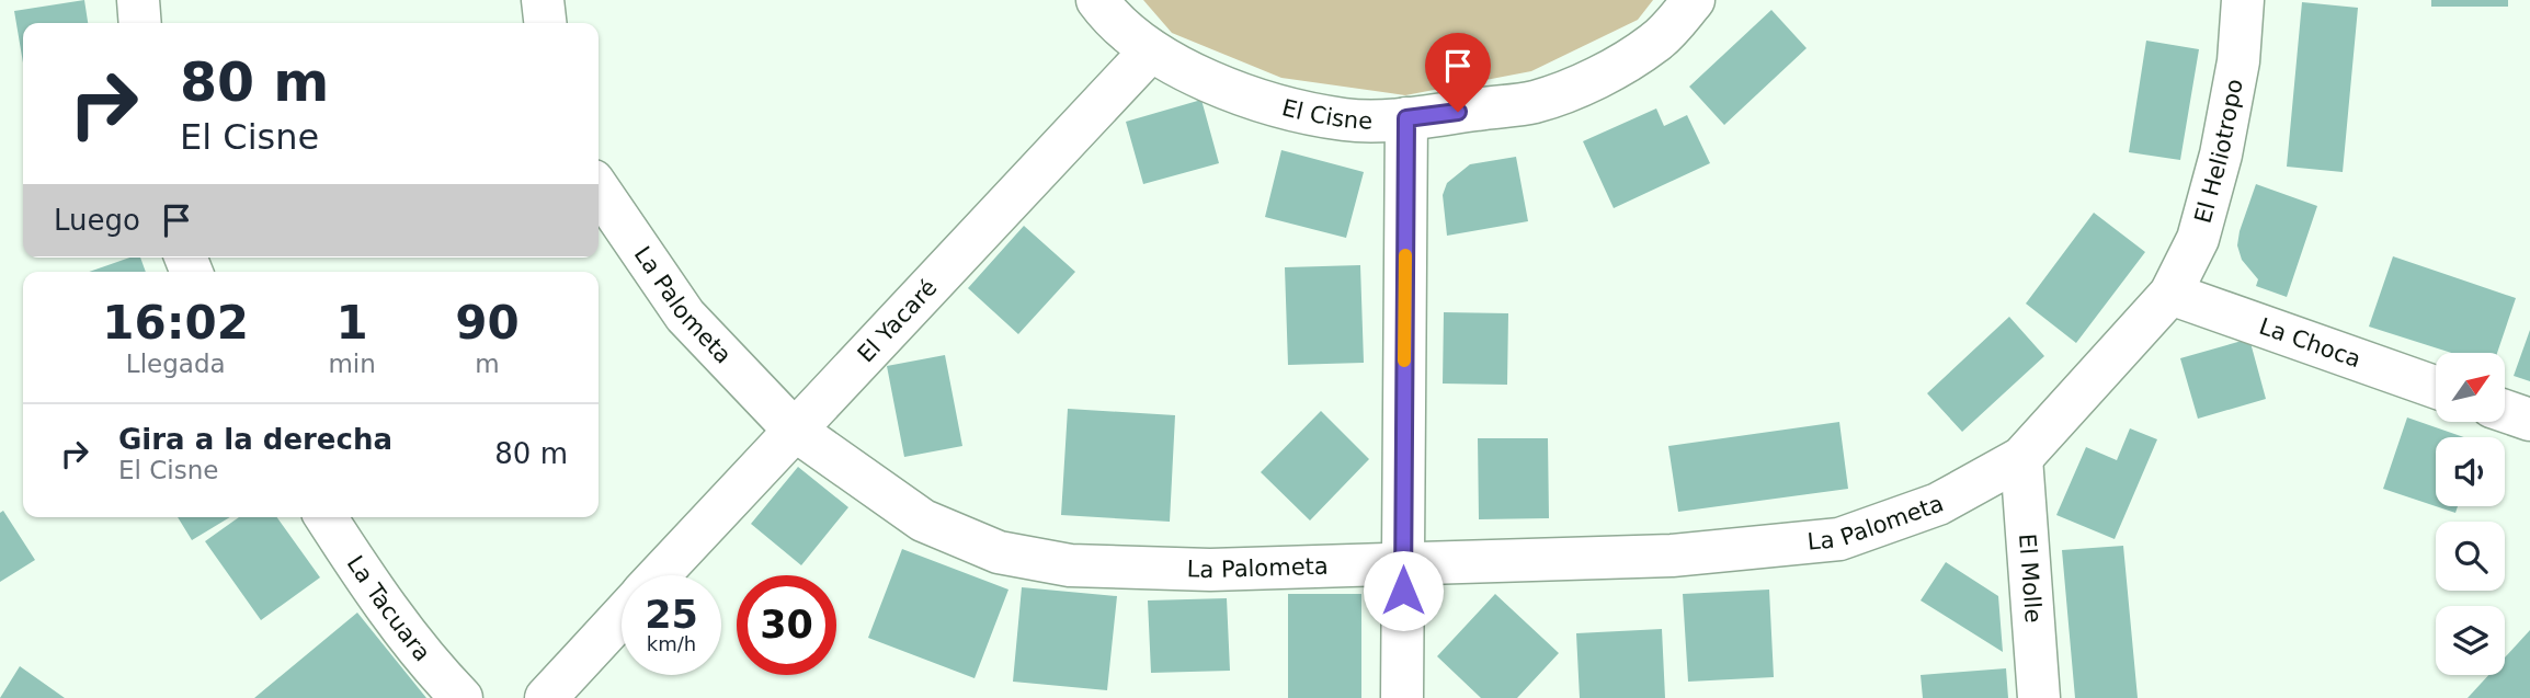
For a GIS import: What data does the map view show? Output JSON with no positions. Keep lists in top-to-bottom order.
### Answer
{
  "streets": {
    "street": [
      "El Cisne",
      "El Heliotropo",
      "La Palometa",
      "El Yacaré",
      "La Choca",
      "El Molle",
      "La Tacuara"
    ]
  },
  "crossings": [
    ["El Cisne", "El Yacaré"],
    ["El Heliotropo", "La Palometa"],
    ["El Heliotropo", "La Choca"],
    ["La Palometa", "El Yacaré"],
    ["La Palometa", "La Choca"],
    ["La Palometa", "El Molle"]
  ],
  "north": "top right",
  "page": {
    "turn": ["80 m", "El Cisne"],
    "then": "Luego",
    "eta": [
      "16:02",
      "Llegada",
      "1",
      "min",
      "90",
      "m"
    ],
    "list": [
      {
        "name": "Gira a la derecha",
        "note": "El Cisne",
        "value": "80 m"
      }
    ],
    "speed": "25 km/h",
    "limit": "30"
  }
}
